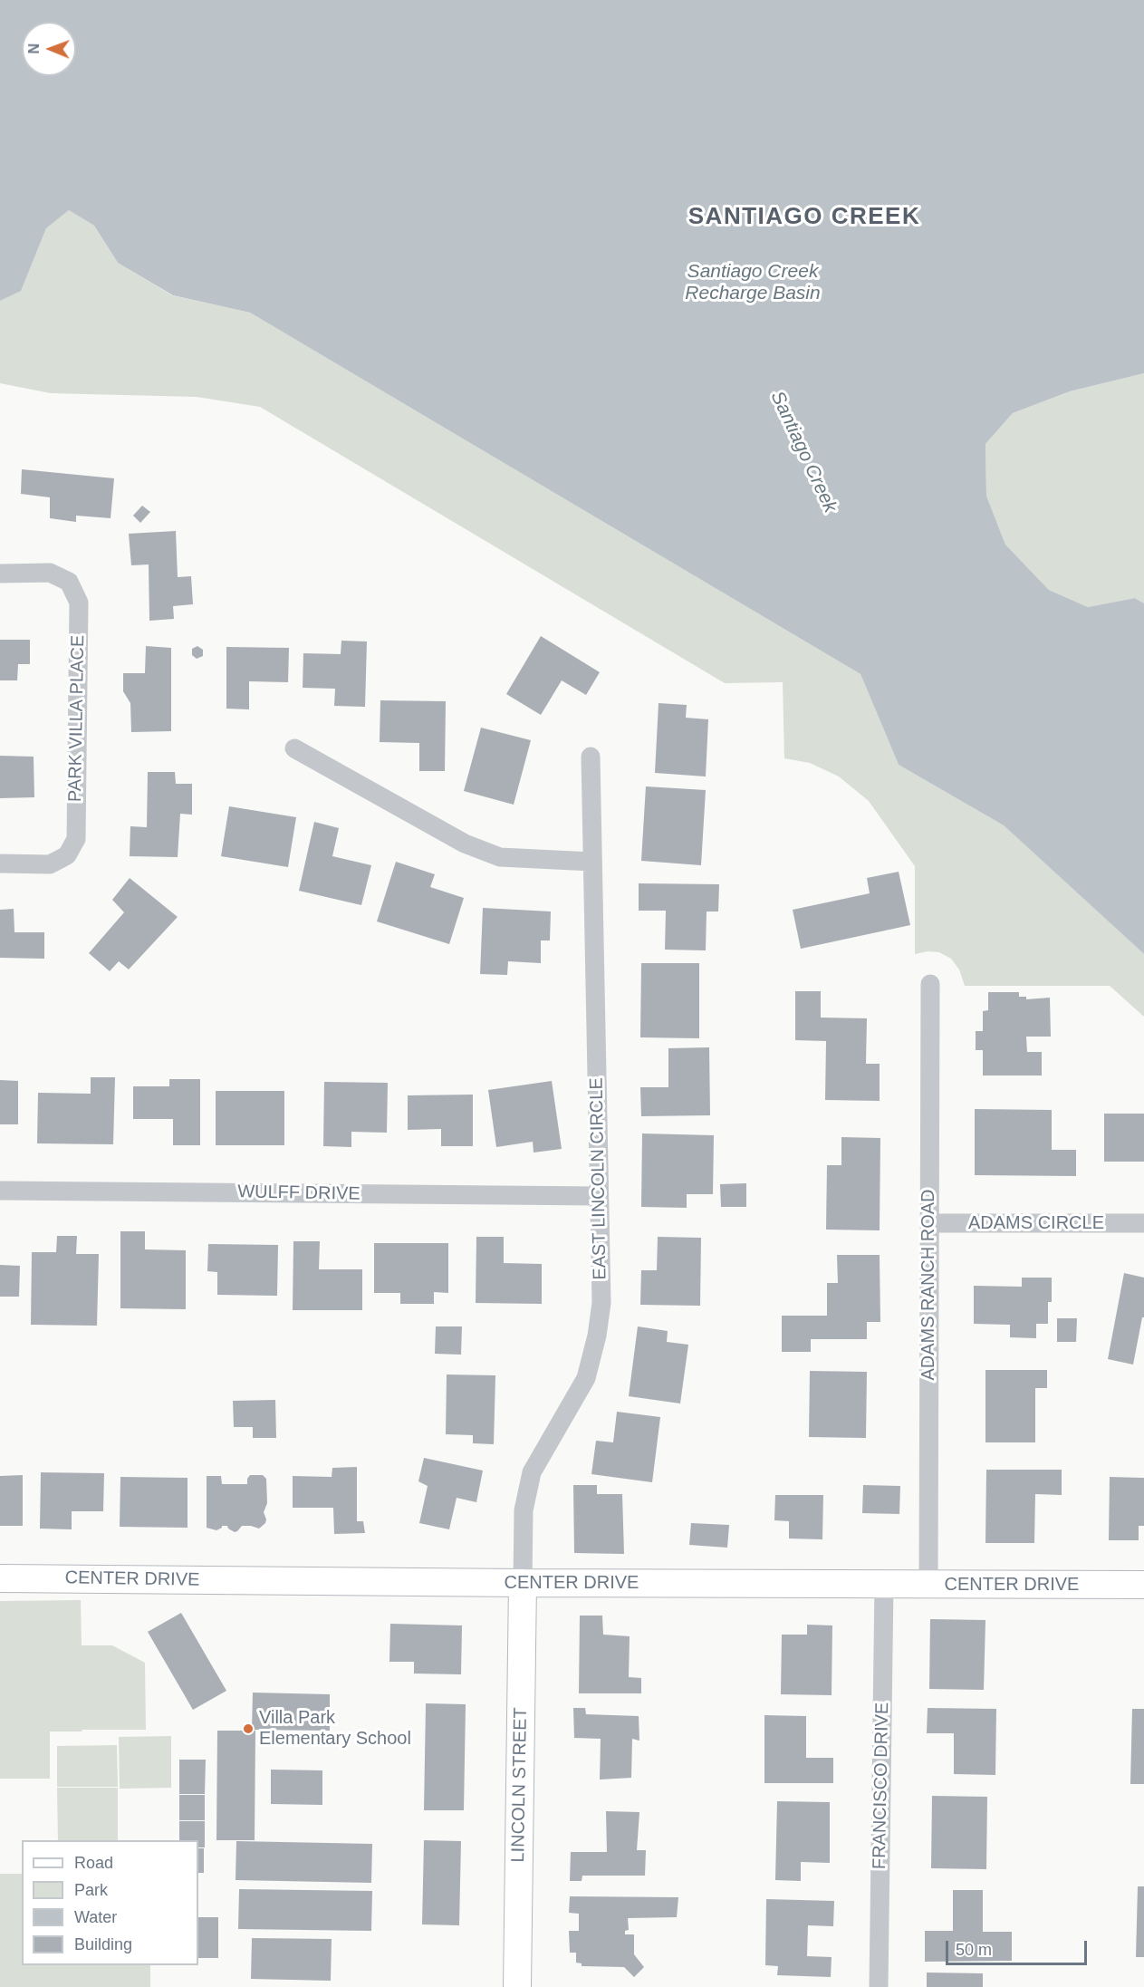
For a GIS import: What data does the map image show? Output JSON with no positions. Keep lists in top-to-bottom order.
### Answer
{
  "streets": {
    "street": [
      "PARK VILLA PLACE",
      "EAST LINCOLN CIRCLE",
      "WULFF DRIVE",
      "ADAMS CIRCLE",
      "ADAMS RANCH ROAD",
      "CENTER DRIVE",
      "LINCOLN STREET",
      "FRANCISCO DRIVE"
    ]
  },
  "crossings": [
    ["EAST LINCOLN CIRCLE", "WULFF DRIVE"],
    ["EAST LINCOLN CIRCLE", "CENTER DRIVE"],
    ["EAST LINCOLN CIRCLE", "LINCOLN STREET"],
    ["ADAMS CIRCLE", "ADAMS RANCH ROAD"],
    ["ADAMS RANCH ROAD", "CENTER DRIVE"],
    ["CENTER DRIVE", "LINCOLN STREET"],
    ["CENTER DRIVE", "FRANCISCO DRIVE"]
  ],
  "districts": ["SANTIAGO CREEK"],
  "water": ["Santiago Creek Recharge Basin", "Santiago Creek"],
  "places": ["Villa Park Elementary School"],
  "legend": [
    "Road",
    "Park",
    "Water",
    "Building"
  ],
  "scale_bar": "50 m",
  "north": "left"
}
